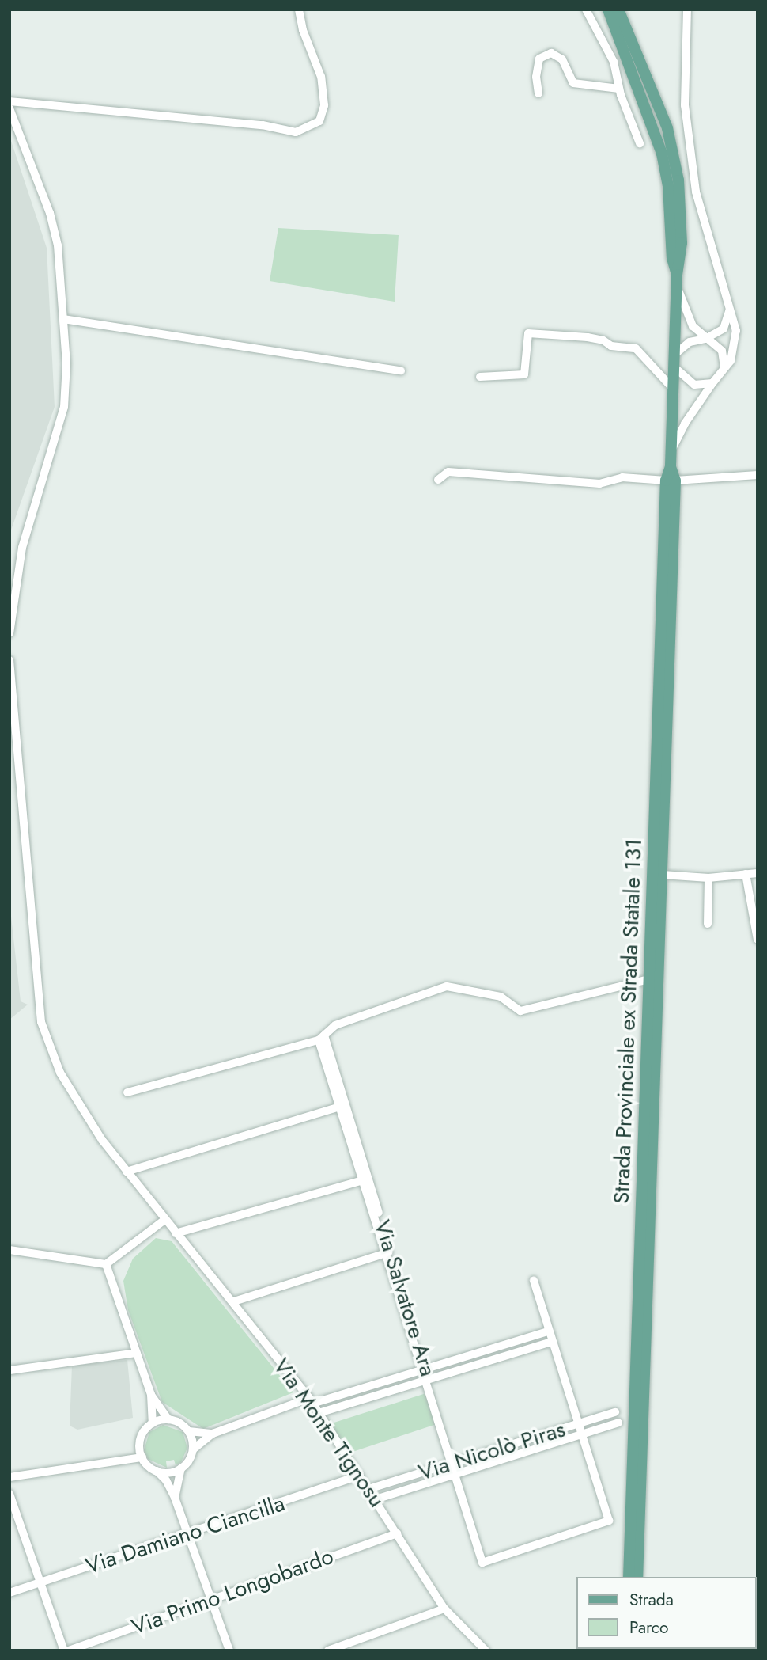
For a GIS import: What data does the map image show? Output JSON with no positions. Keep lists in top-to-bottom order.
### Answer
{
  "streets": {
    "main road": ["Strada Provinciale ex Strada Statale 131"],
    "street": [
      "Via Salvatore Ara",
      "Via Monte Tignosu",
      "Via Nicolò Piras",
      "Via Damiano Ciancilla",
      "Via Primo Longobardo"
    ]
  },
  "crossings": [
    ["Via Salvatore Ara", "Via Nicolò Piras"],
    ["Via Monte Tignosu", "Via Nicolò Piras"],
    ["Via Monte Tignosu", "Via Damiano Ciancilla"],
    ["Via Monte Tignosu", "Via Primo Longobardo"]
  ],
  "legend": ["Strada", "Parco"]
}
